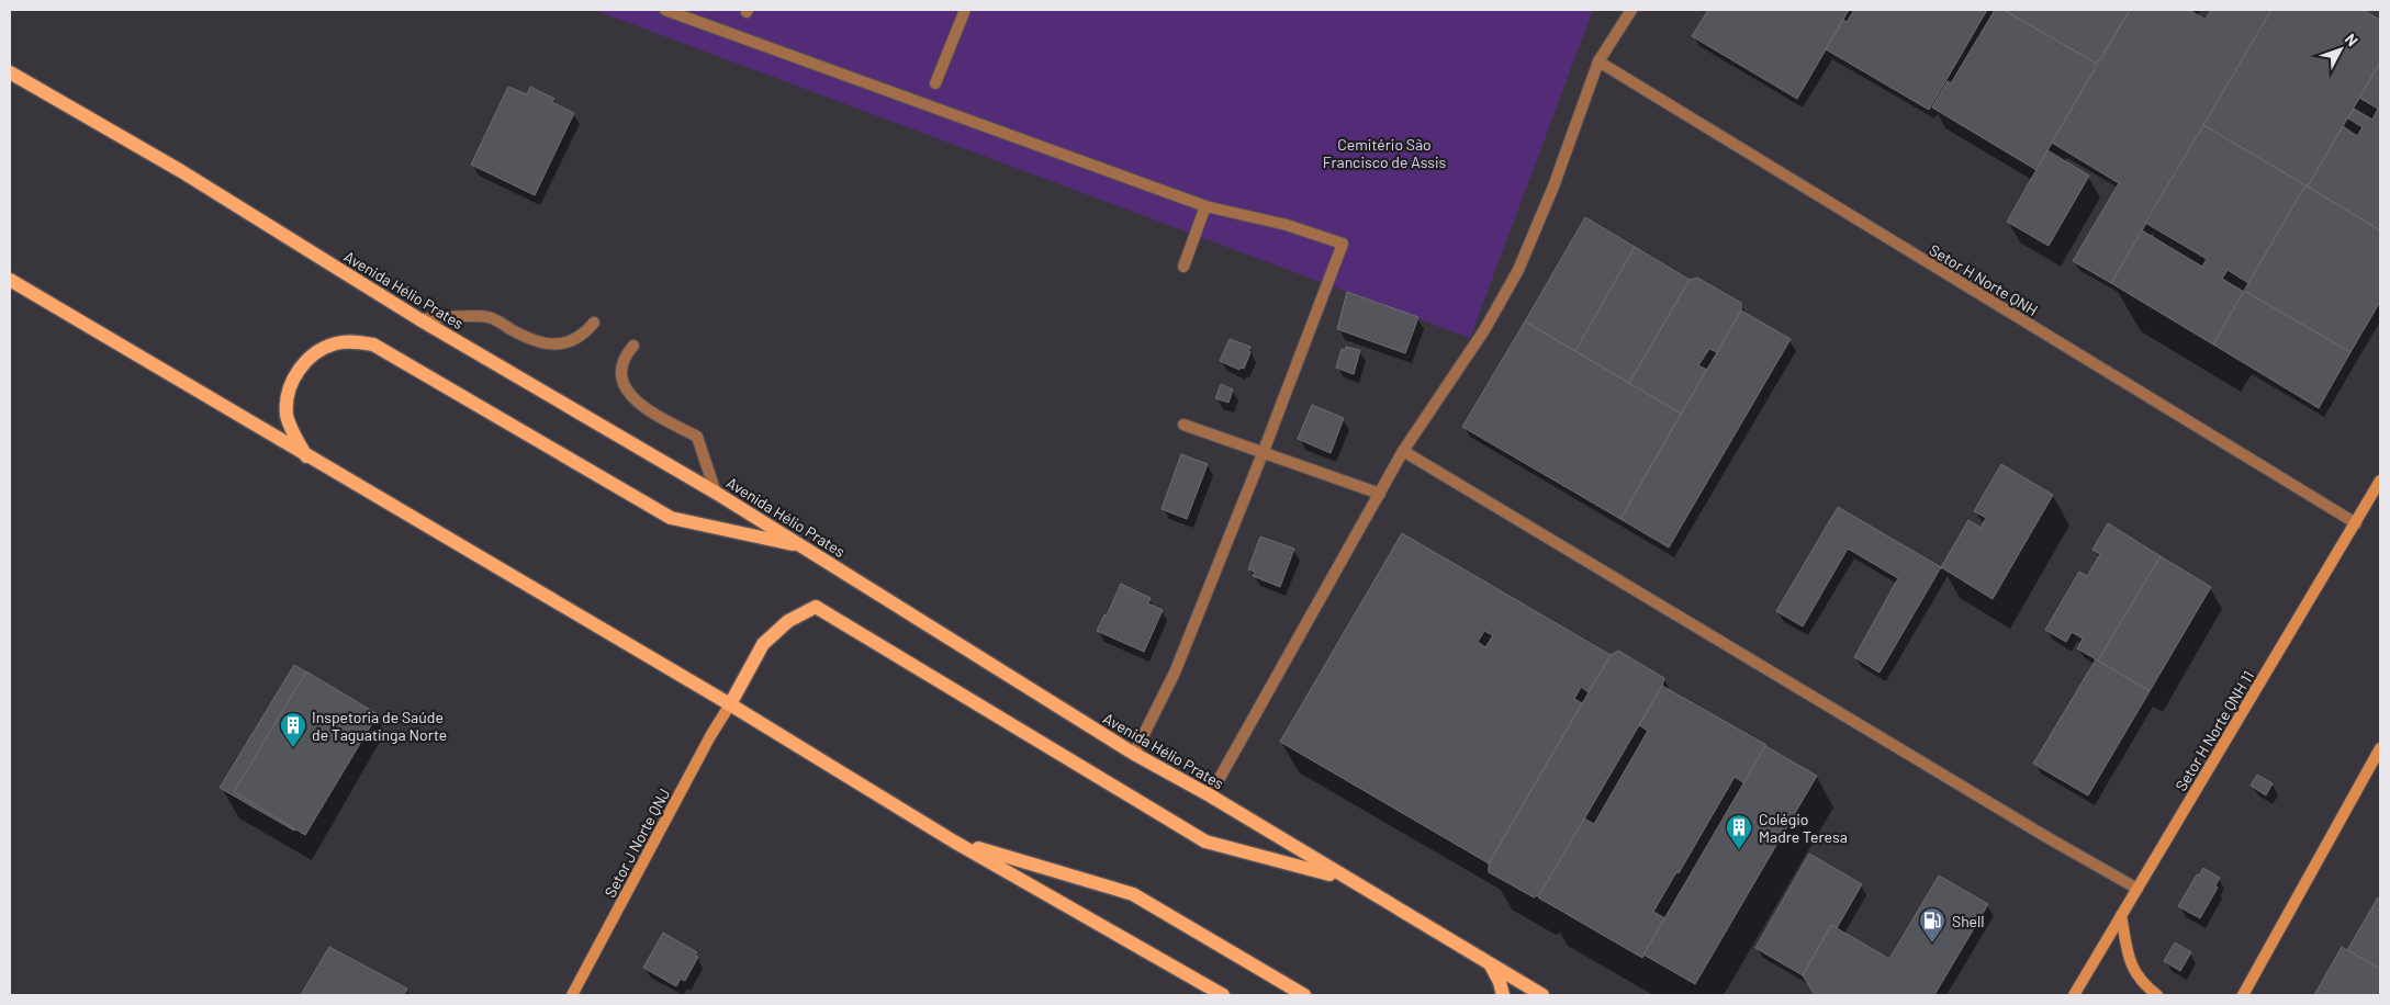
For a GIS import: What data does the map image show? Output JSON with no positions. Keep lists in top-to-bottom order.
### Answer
{
  "streets": {
    "main road": ["Avenida Hélio Prates"],
    "street": ["Setor H Norte QNH", "Setor H Norte QNH 11", "Setor J Norte QNJ"]
  },
  "crossings": [
    ["Setor H Norte QNH", "Setor H Norte QNH 11"]
  ],
  "parks": ["Cemitério São Francisco de Assis"],
  "places": {
    "building": ["Inspetoria de Saúde de Taguatinga Norte", "Colégio Madre Teresa"],
    "fuel station": ["Shell"]
  },
  "north": "top right"
}
